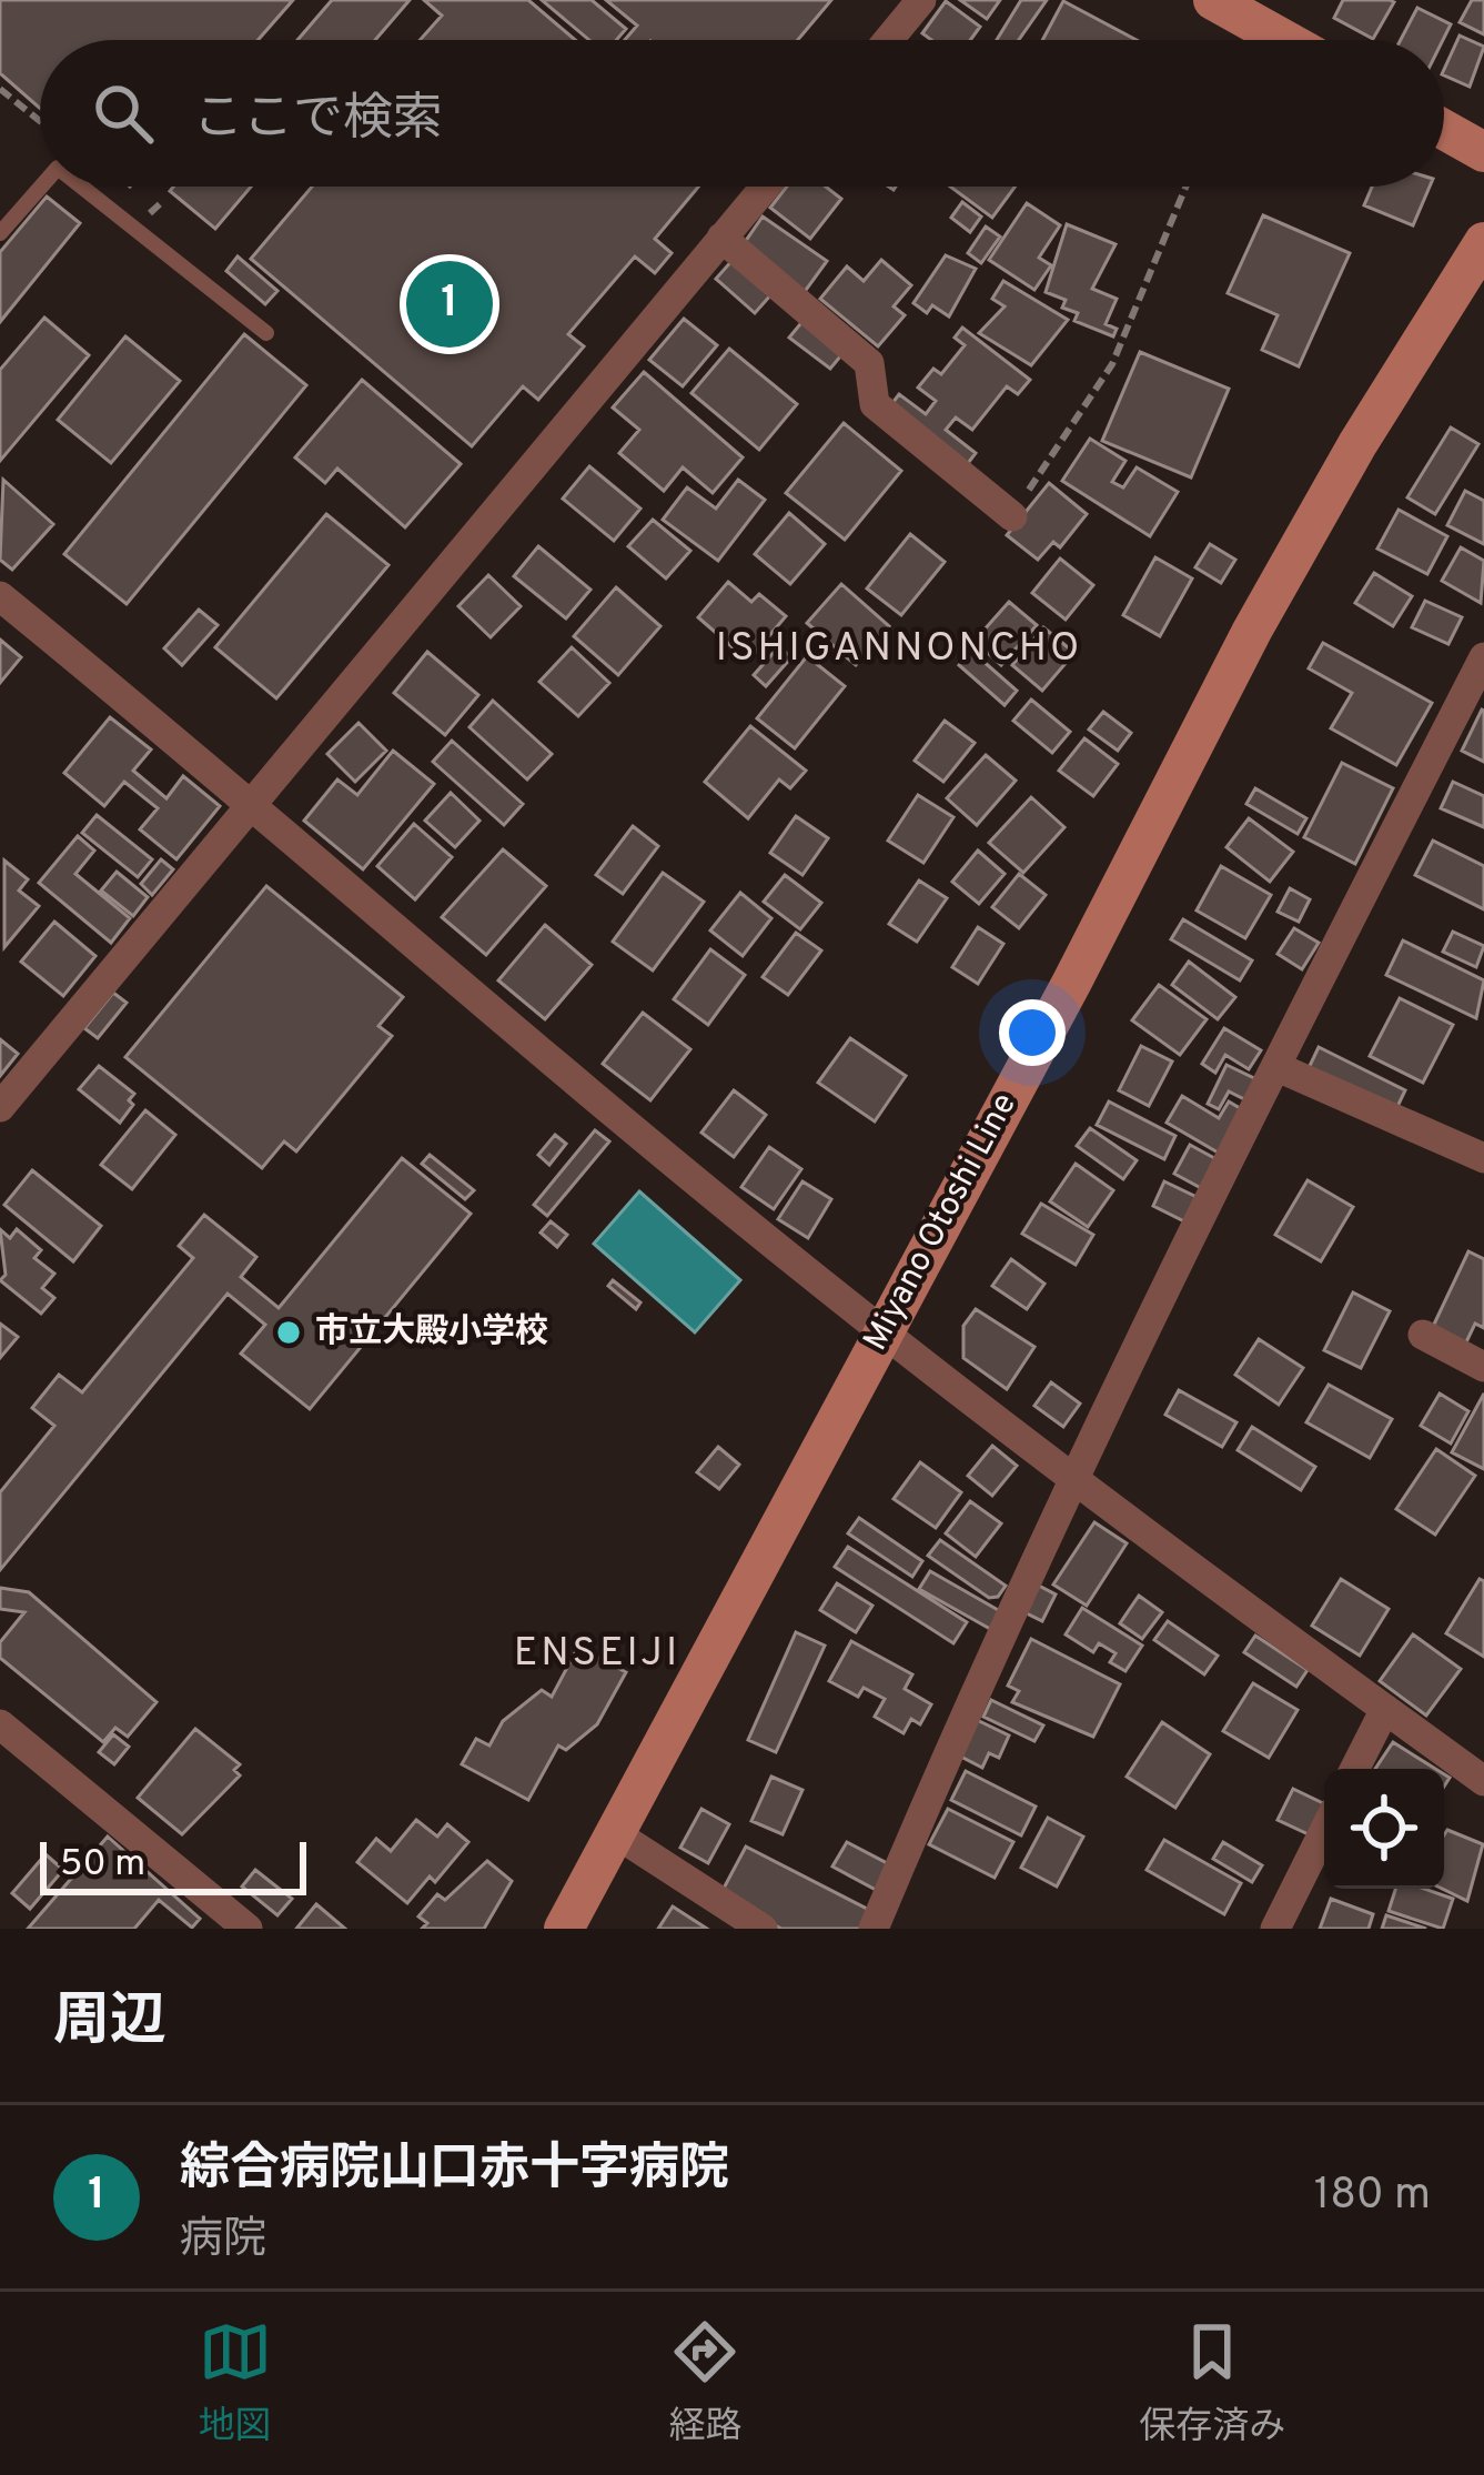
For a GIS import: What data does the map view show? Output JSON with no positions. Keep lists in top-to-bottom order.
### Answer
{
  "streets": {
    "main road": ["Miyano Otoshi Line"]
  },
  "districts": ["ISHIGANNONCHO", "ENSEIJI"],
  "places": ["市立大殿小学校"],
  "scale_bar": "50 m",
  "page": {
    "search": "ここで検索",
    "pins": "1",
    "scale": "50 m",
    "heading": "周辺",
    "list": [
      {
        "mark": "1",
        "name": "綜合病院山口赤十字病院",
        "note": "病院",
        "value": "180 m"
      }
    ],
    "nav": ["地図", "経路", "保存済み"]
  }
}
